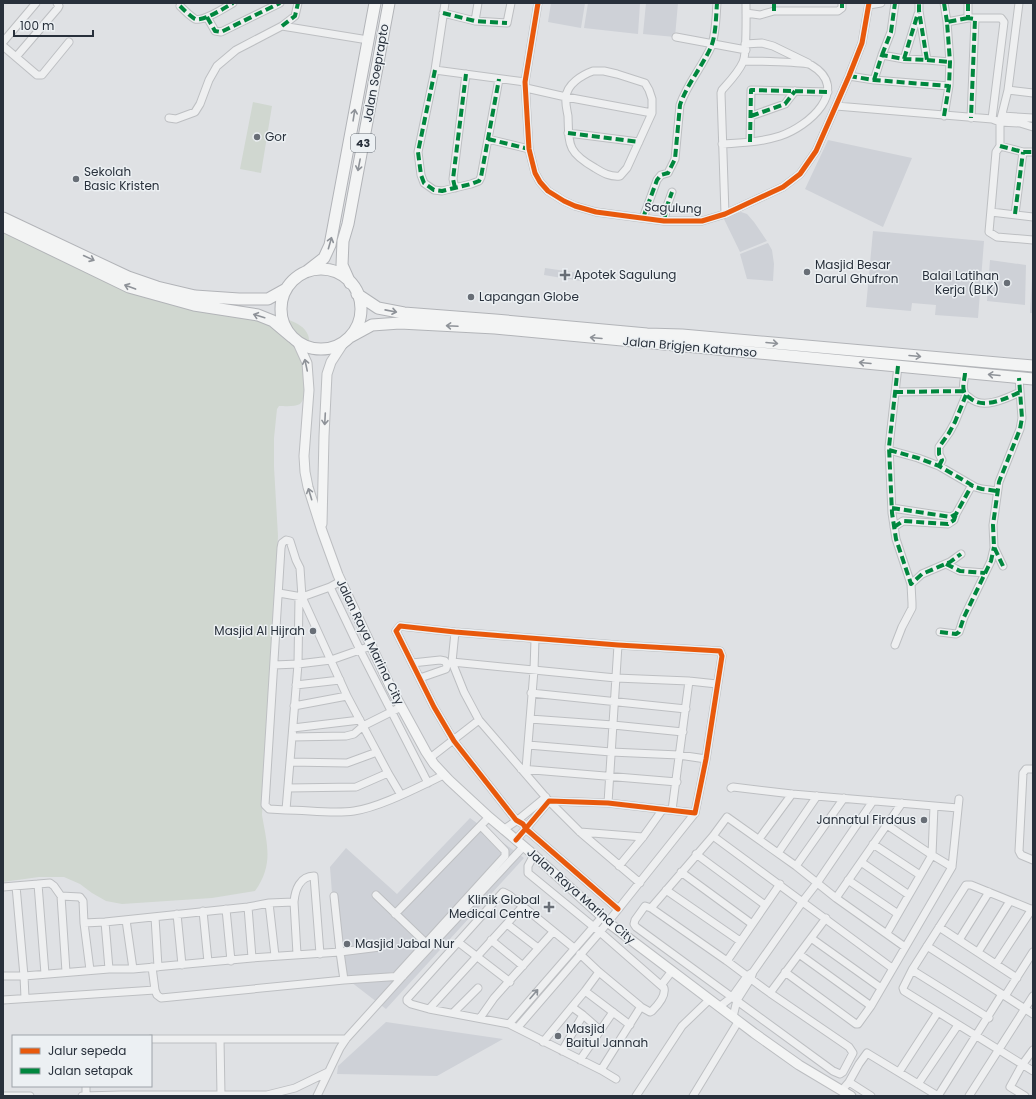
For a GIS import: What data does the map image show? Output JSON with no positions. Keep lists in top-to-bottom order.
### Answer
{
  "streets": {
    "highway": ["Jalan Soeprapto", "43", "Jalan Brigjen Katamso"],
    "main road": ["Jalan Raya Marina City"],
    "street": ["Sagulung"]
  },
  "crossings": [
    ["Jalan Soeprapto", "Jalan Brigjen Katamso"],
    ["Jalan Soeprapto", "Jalan Raya Marina City"],
    ["Jalan Brigjen Katamso", "Jalan Raya Marina City"]
  ],
  "places": {
    "other": [
      "Gor",
      "Sekolah Basic Kristen",
      "Masjid Besar Darul Ghufron",
      "Balai Latihan Kerja (BLK)",
      "Lapangan Globe",
      "Masjid Al Hijrah",
      "Jannatul Firdaus",
      "Masjid Jabal Nur",
      "Masjid Baitul Jannah"
    ],
    "health": ["Apotek Sagulung", "Klinik Global Medical Centre"]
  },
  "legend": ["Jalur sepeda", "Jalan setapak"],
  "scale_bar": "100 m"
}
